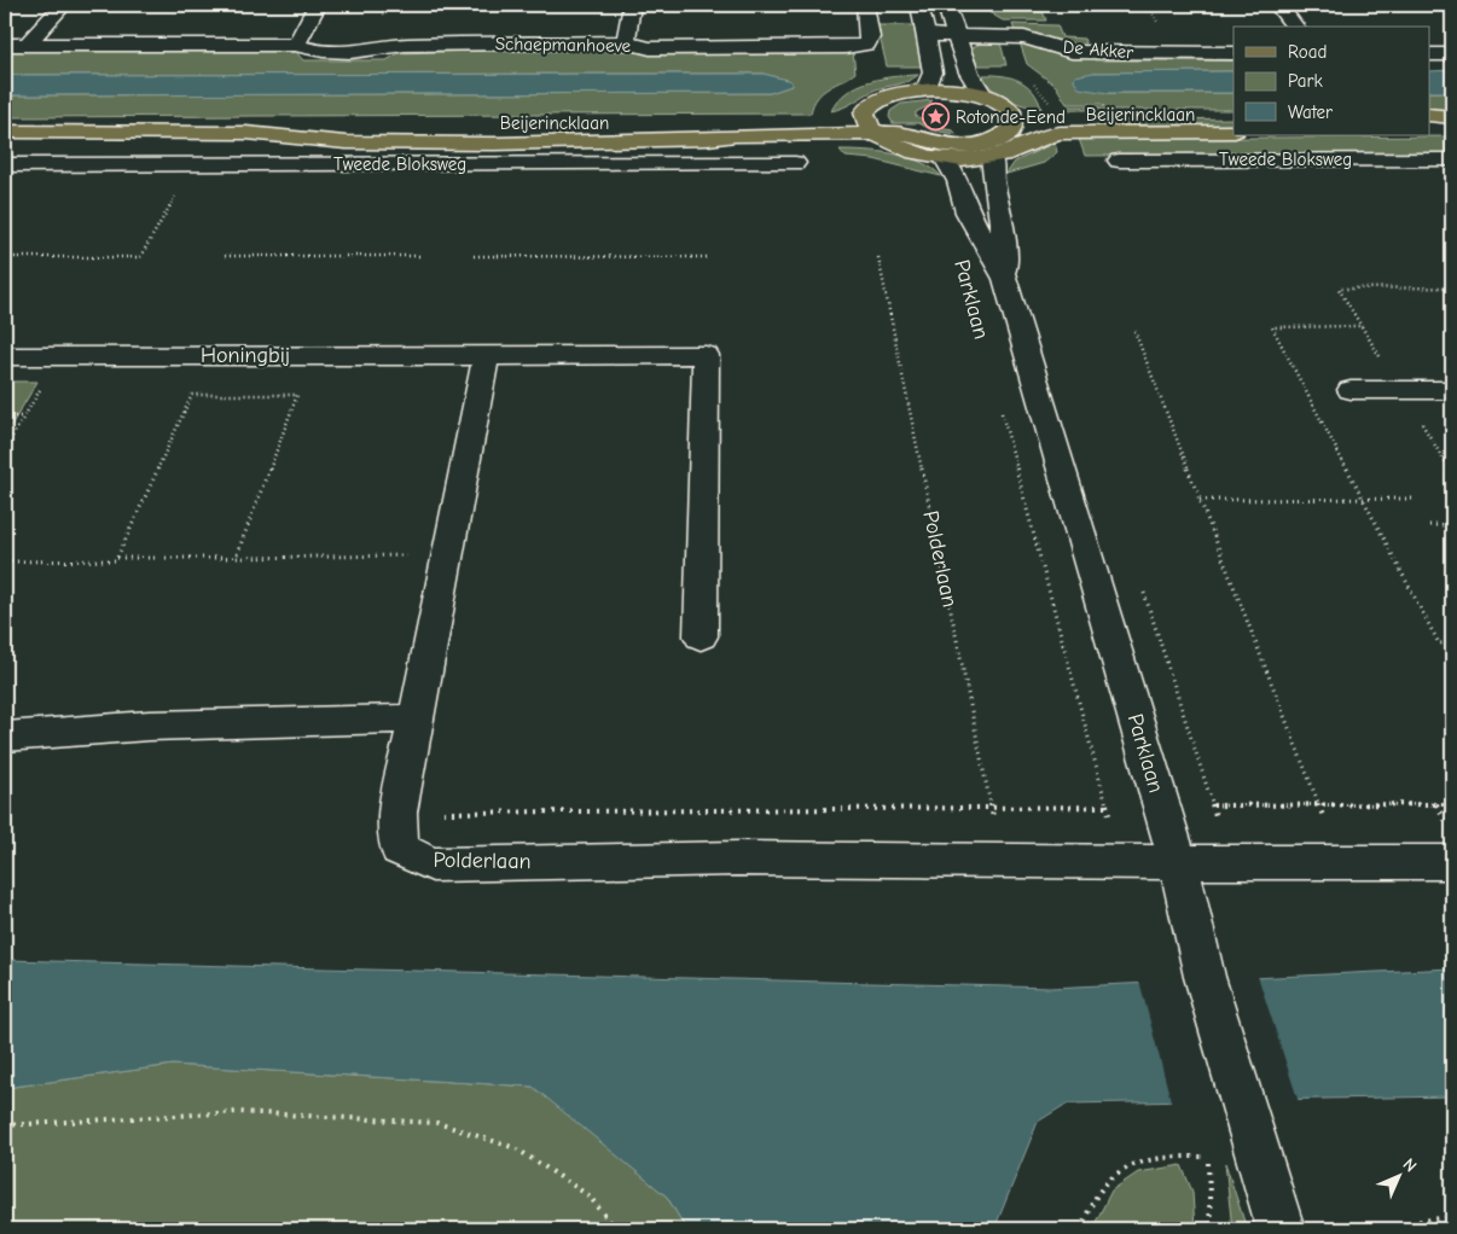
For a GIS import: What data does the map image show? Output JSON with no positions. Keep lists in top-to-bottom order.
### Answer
{
  "streets": {
    "main road": ["Beijerincklaan"],
    "street": [
      "Schaepmanhoeve",
      "De Akker",
      "Tweede Bloksweg",
      "Parklaan",
      "Honingbij",
      "Polderlaan"
    ]
  },
  "crossings": [
    ["Beijerincklaan", "Parklaan"],
    ["Parklaan", "Polderlaan"]
  ],
  "places": {
    "place": ["Rotonde-Eend"]
  },
  "legend": ["Road", "Park", "Water"],
  "north": "top right"
}
